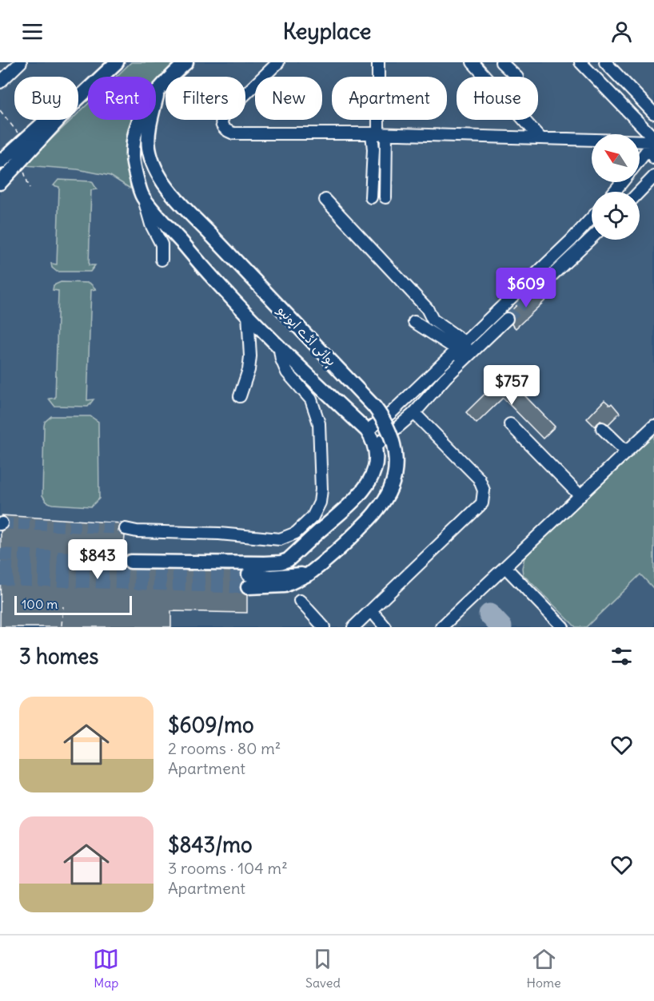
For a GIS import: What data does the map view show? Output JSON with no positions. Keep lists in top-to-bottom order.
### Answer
{
  "streets": {
    "main road": ["ہوائی اڈے ایونیو"]
  },
  "scale_bar": "100 m",
  "north": "top left",
  "page": {
    "header": "Keyplace",
    "chip": [
      "Buy",
      "Rent",
      "Filters",
      "New",
      "Apartment",
      "House"
    ],
    "price": ["$609", "$757", "$843"],
    "scale": "100 m",
    "heading": "3 homes",
    "list": [
      {
        "name": "$609/mo",
        "note": "2 rooms · 80 m² · Apartment"
      },
      {
        "name": "$843/mo",
        "note": "3 rooms · 104 m² · Apartment"
      }
    ],
    "tabs": ["Map", "Saved", "Home"]
  }
}
